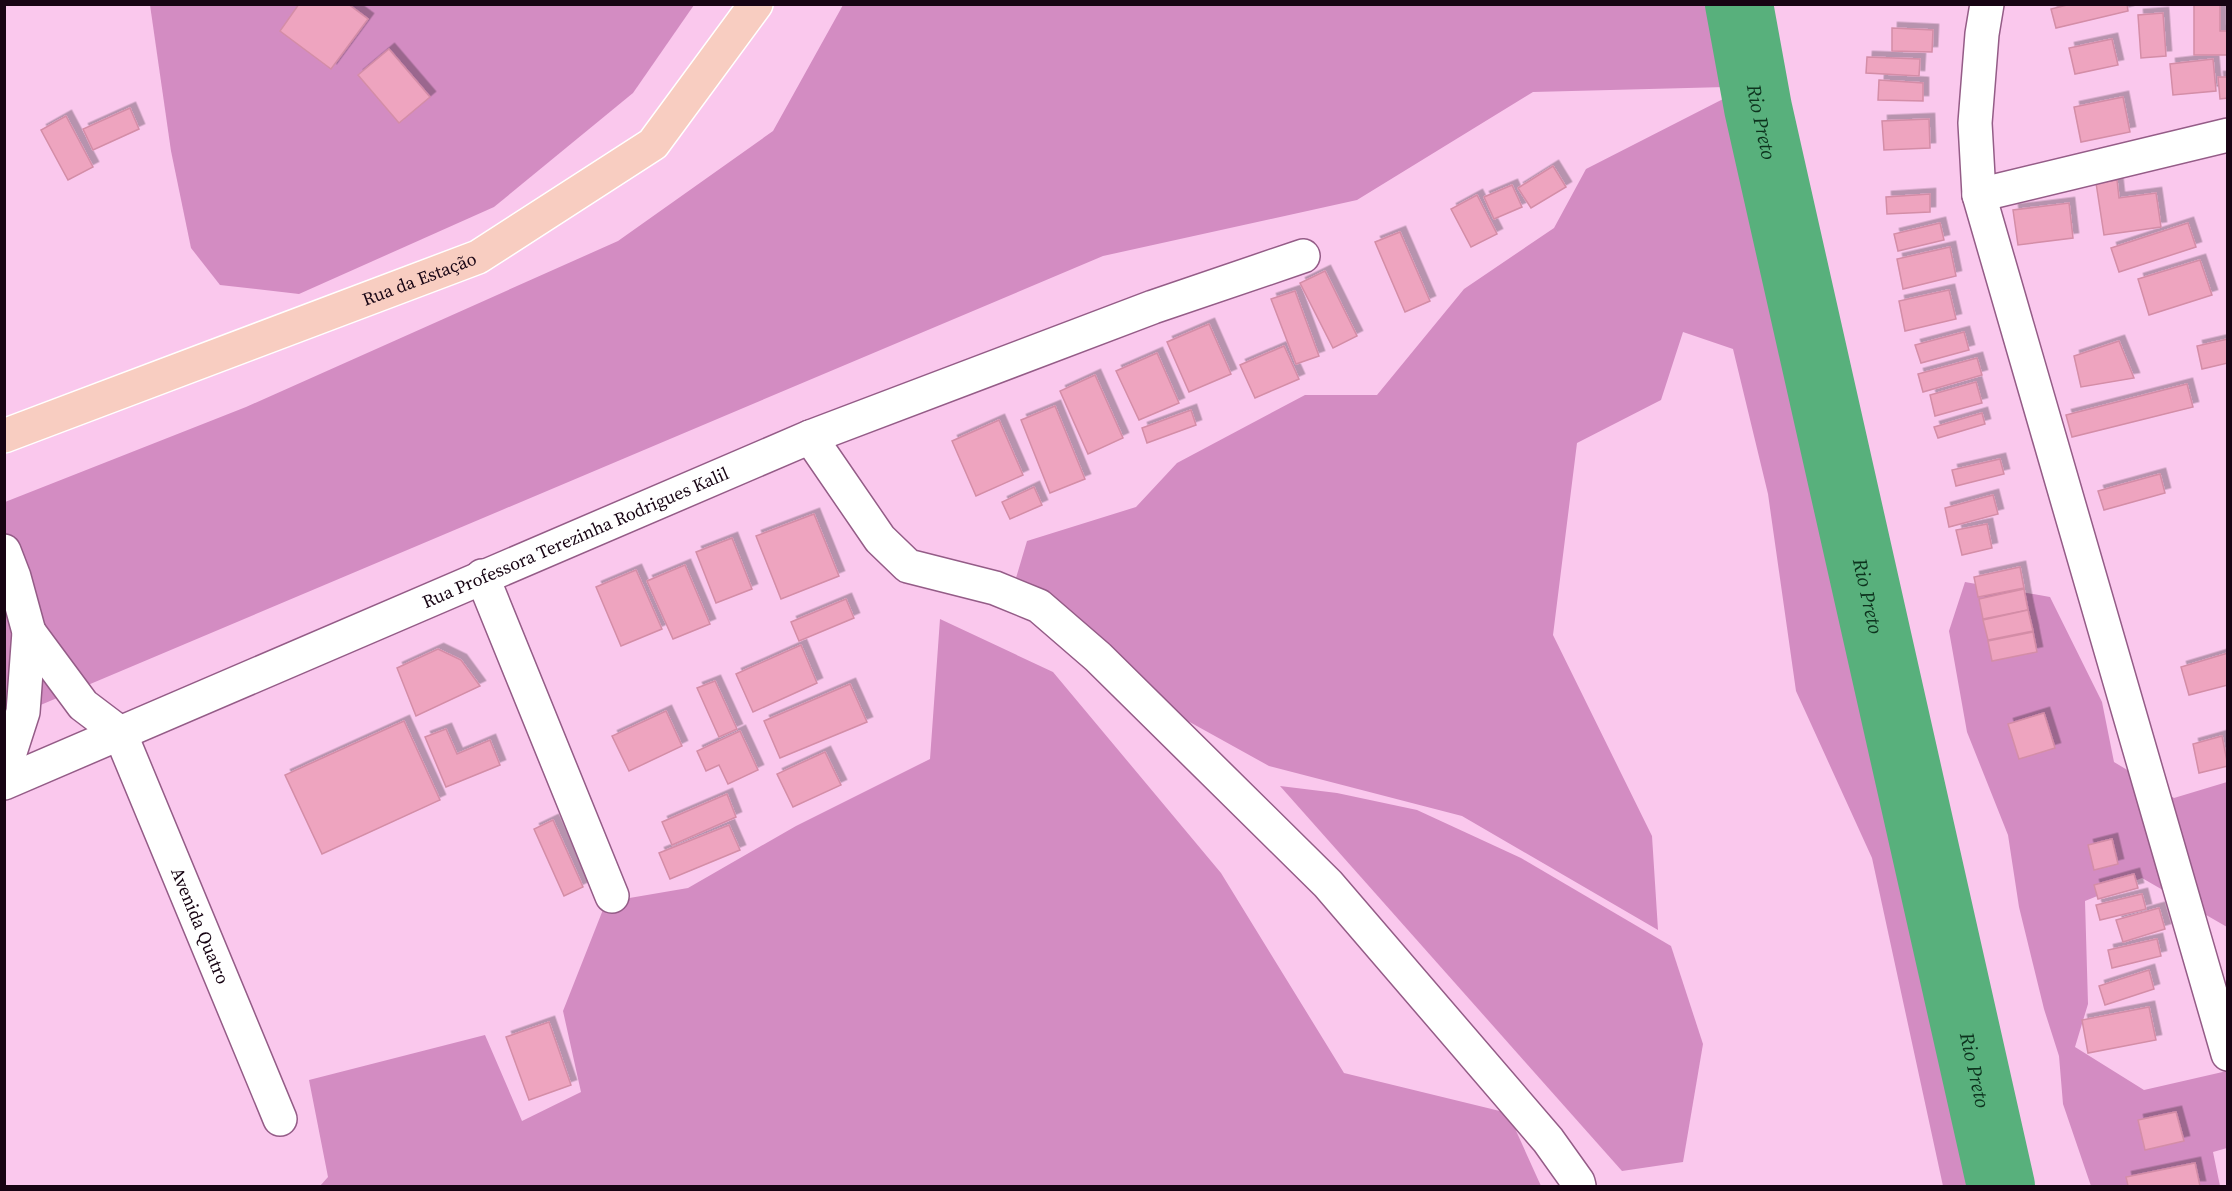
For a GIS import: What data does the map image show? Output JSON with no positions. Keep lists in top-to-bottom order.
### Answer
{
  "streets": {
    "main road": ["Rua da Estação"],
    "street": ["Rua Professora Terezinha Rodrigues Kalil", "Avenida Quatro"]
  },
  "crossings": [
    ["Rua Professora Terezinha Rodrigues Kalil", "Avenida Quatro"]
  ],
  "water": ["Rio Preto"]
}
